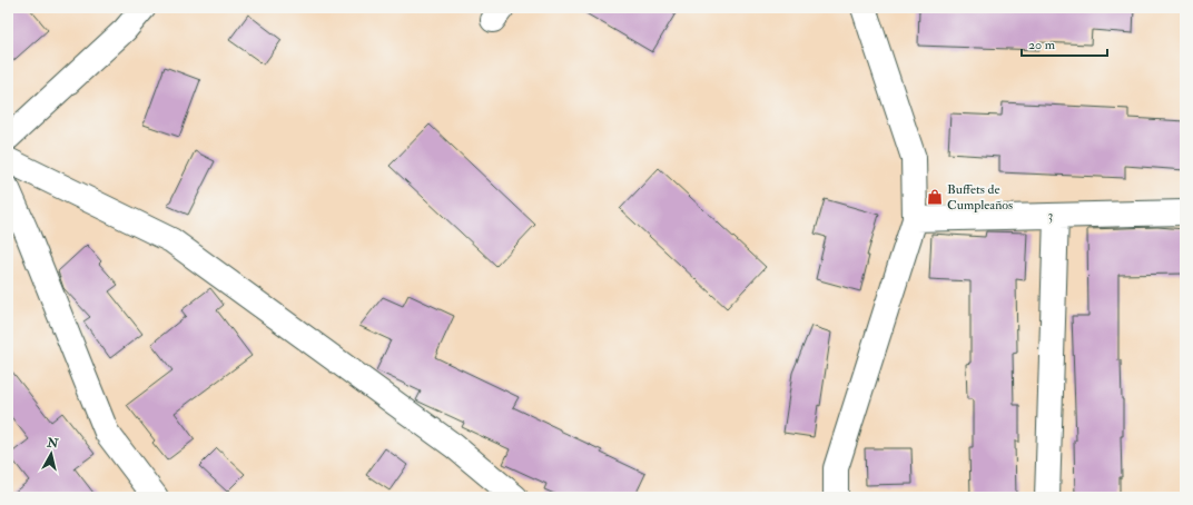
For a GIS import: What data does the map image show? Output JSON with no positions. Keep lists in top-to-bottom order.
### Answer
{
  "streets": {
    "street": ["3"]
  },
  "places": {
    "shop": ["Buffets de Cumpleaños"]
  },
  "scale_bar": "20 m",
  "north": "top"
}
